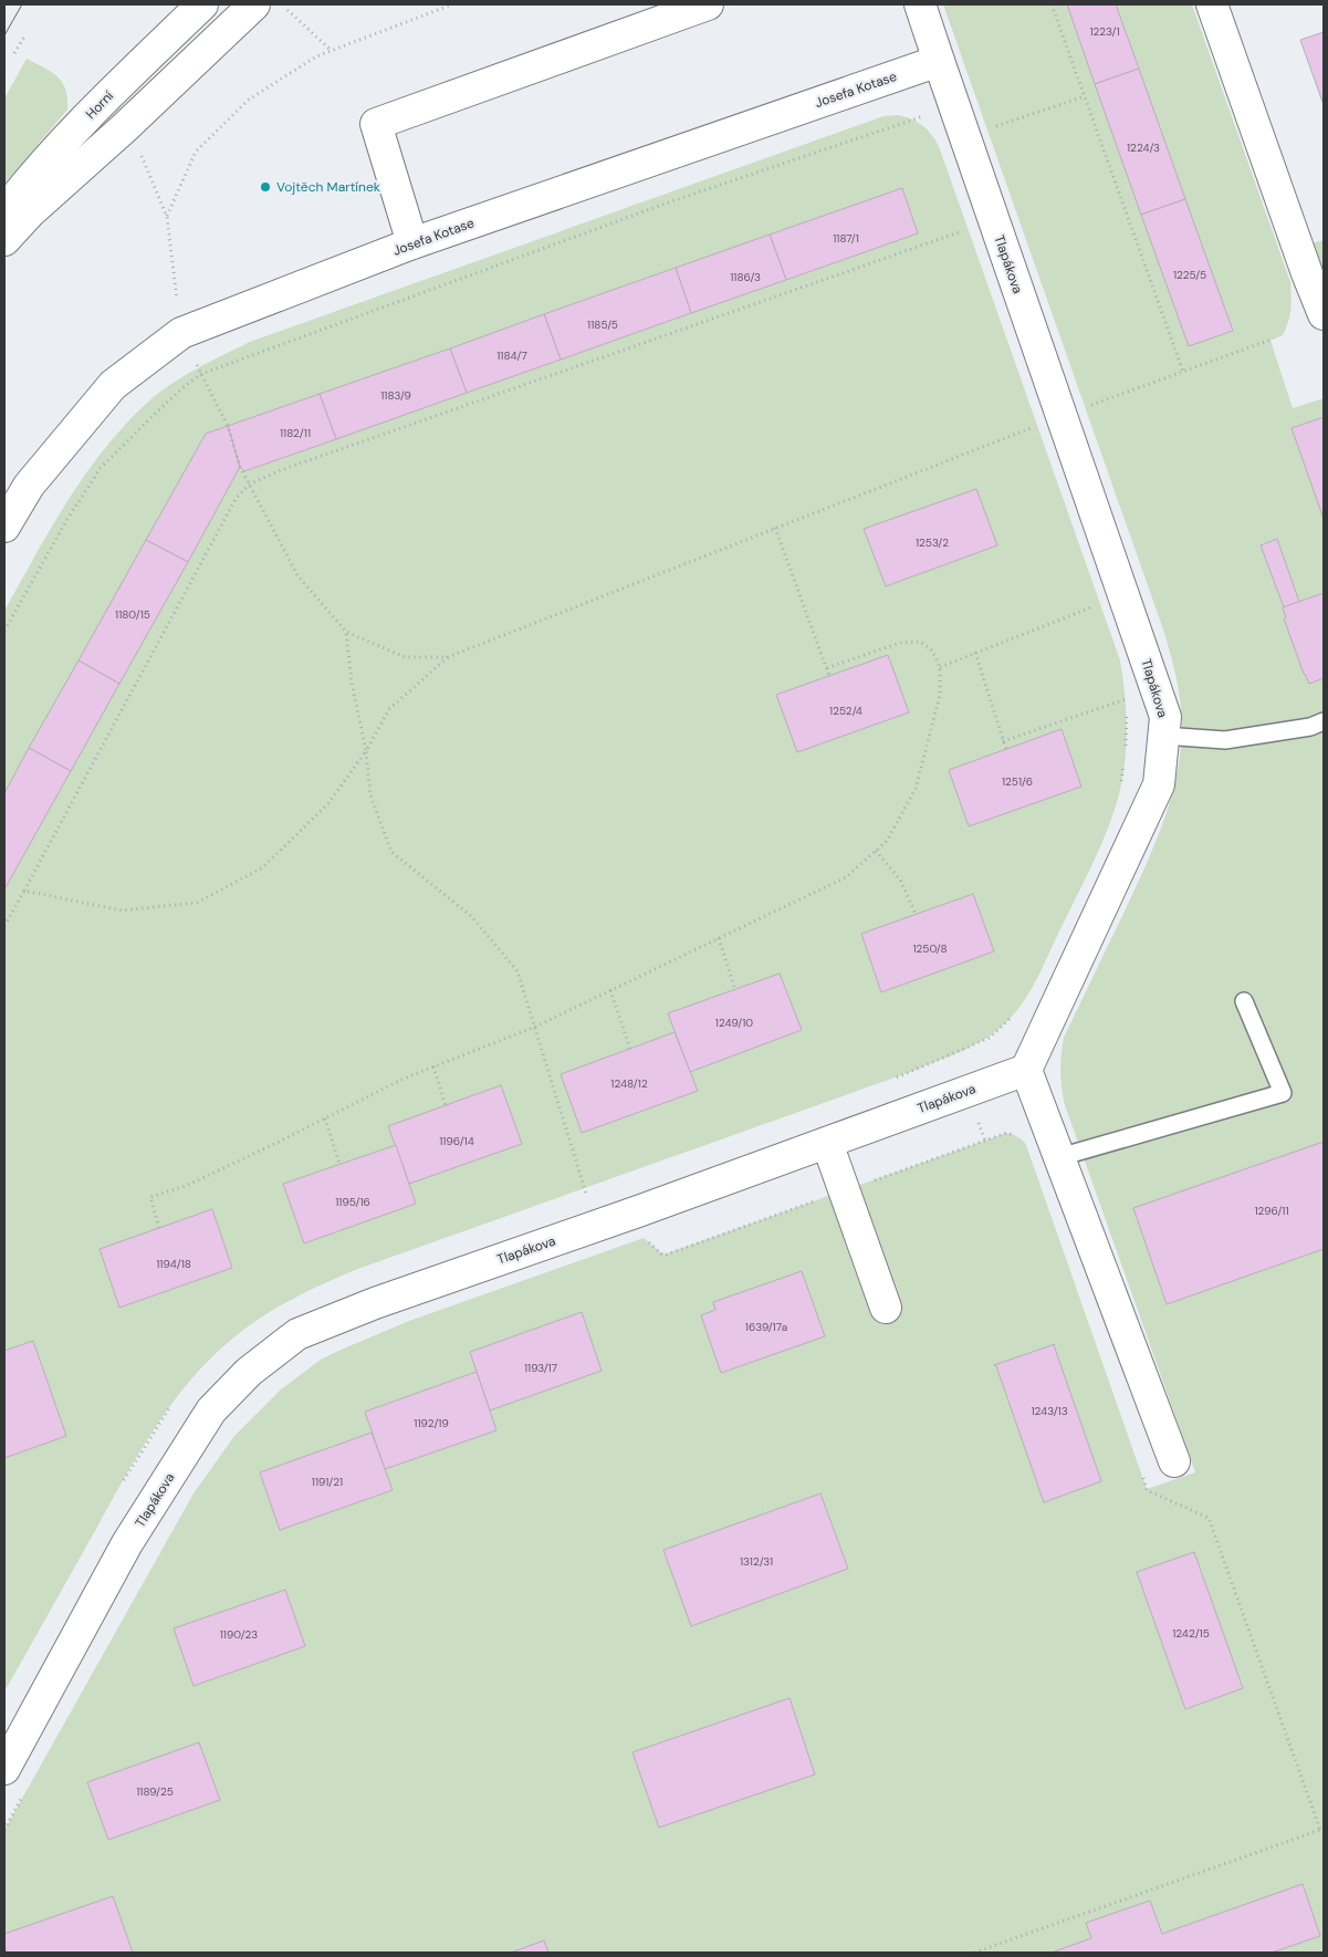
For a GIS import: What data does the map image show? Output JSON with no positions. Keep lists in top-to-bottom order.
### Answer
{
  "streets": {
    "street": ["Josefa Kotase", "Horní", "Tlapákova"]
  },
  "crossings": [
    ["Josefa Kotase", "Tlapákova"]
  ],
  "places": ["Vojtěch Martínek"],
  "house_numbers": [
    "1223/1",
    "1224/3",
    "1187/1",
    "1225/5",
    "1186/3",
    "1185/5",
    "1184/7",
    "1183/9",
    "1182/11",
    "1253/2",
    "1180/15",
    "1252/4",
    "1251/6",
    "1250/8",
    "1249/10",
    "1248/12",
    "1196/14",
    "1195/16",
    "1296/11",
    "1194/18",
    "1639/17a",
    "1193/17",
    "1243/13",
    "1192/19",
    "1191/21",
    "1312/31",
    "1242/15",
    "1190/23",
    "1189/25"
  ]
}
